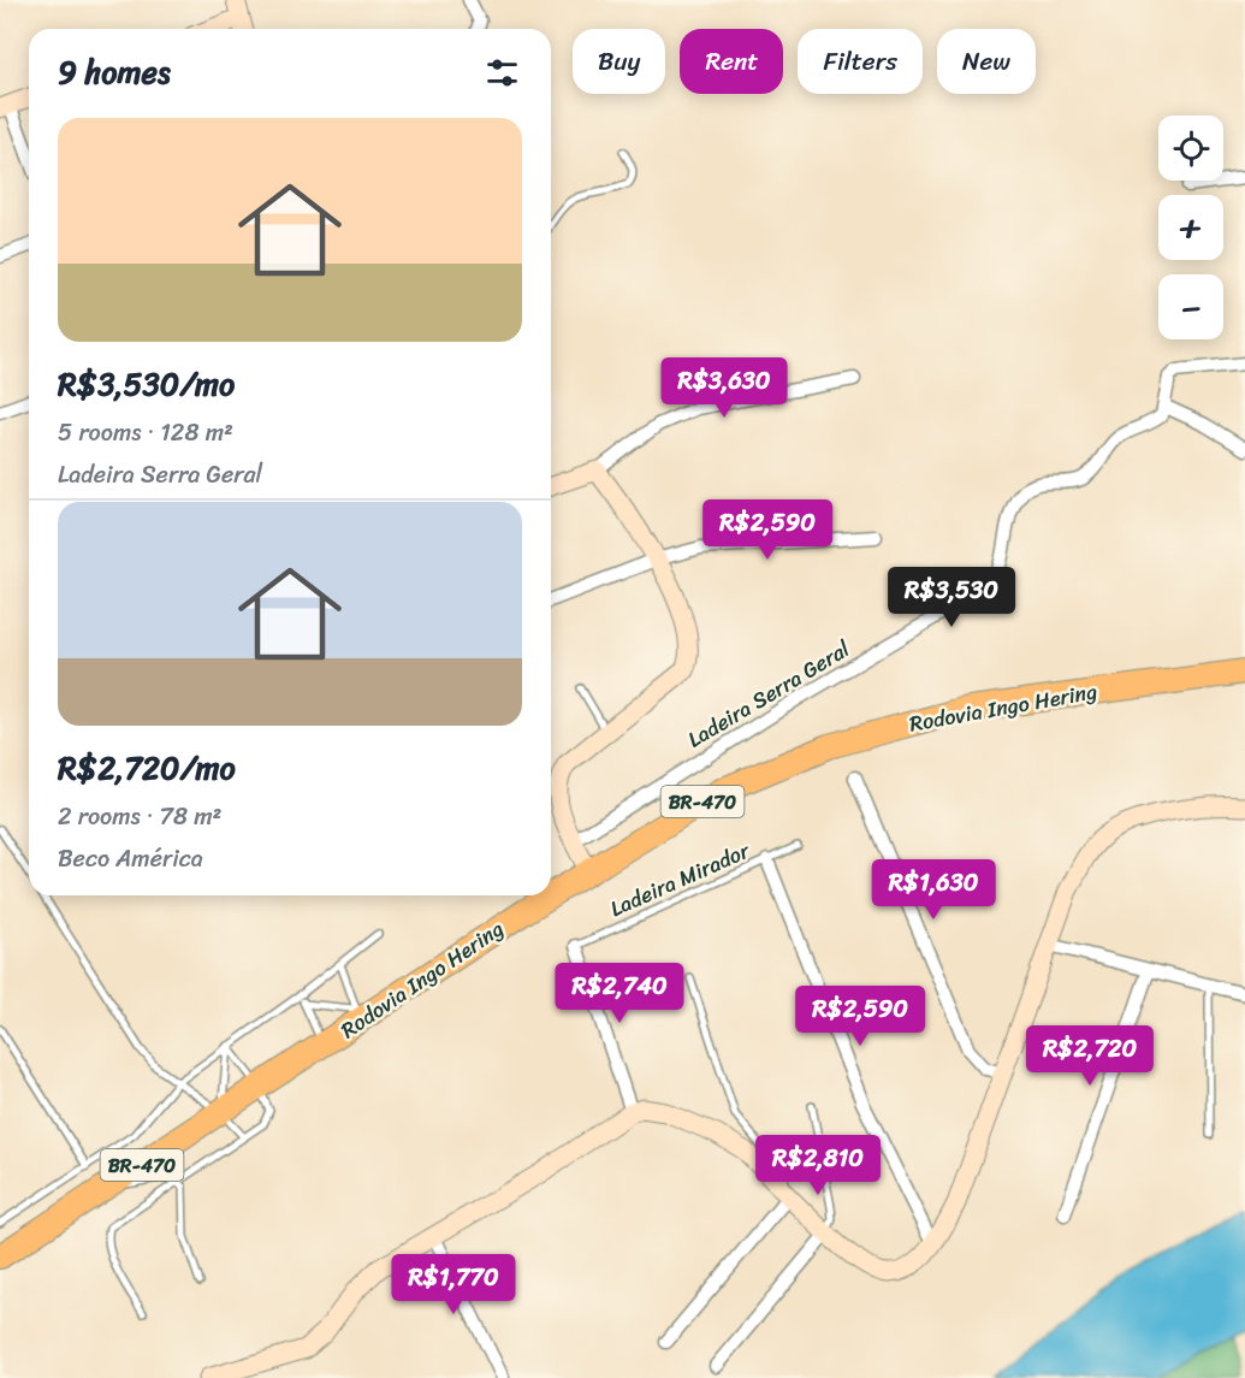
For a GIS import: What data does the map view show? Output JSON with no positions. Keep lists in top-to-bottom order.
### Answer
{
  "streets": {
    "highway": ["Rodovia Ingo Hering", "BR-470"],
    "street": ["Ladeira Serra Geral"],
    "lane": ["Ladeira Mirador"]
  },
  "page": {
    "chip": [
      "Buy",
      "Rent",
      "Filters",
      "New"
    ],
    "heading": "9 homes",
    "map_buttons": ["+", "−"],
    "list": [
      {
        "name": "R$3,530/mo",
        "note": "5 rooms · 128 m² · Ladeira Serra Geral"
      },
      {
        "name": "R$2,720/mo",
        "note": "2 rooms · 78 m² · Beco América"
      }
    ],
    "price": [
      "R$3,630",
      "R$2,590",
      "R$3,530",
      "R$1,630",
      "R$2,740",
      "R$2,590",
      "R$2,720",
      "R$2,810",
      "R$1,770"
    ]
  }
}
